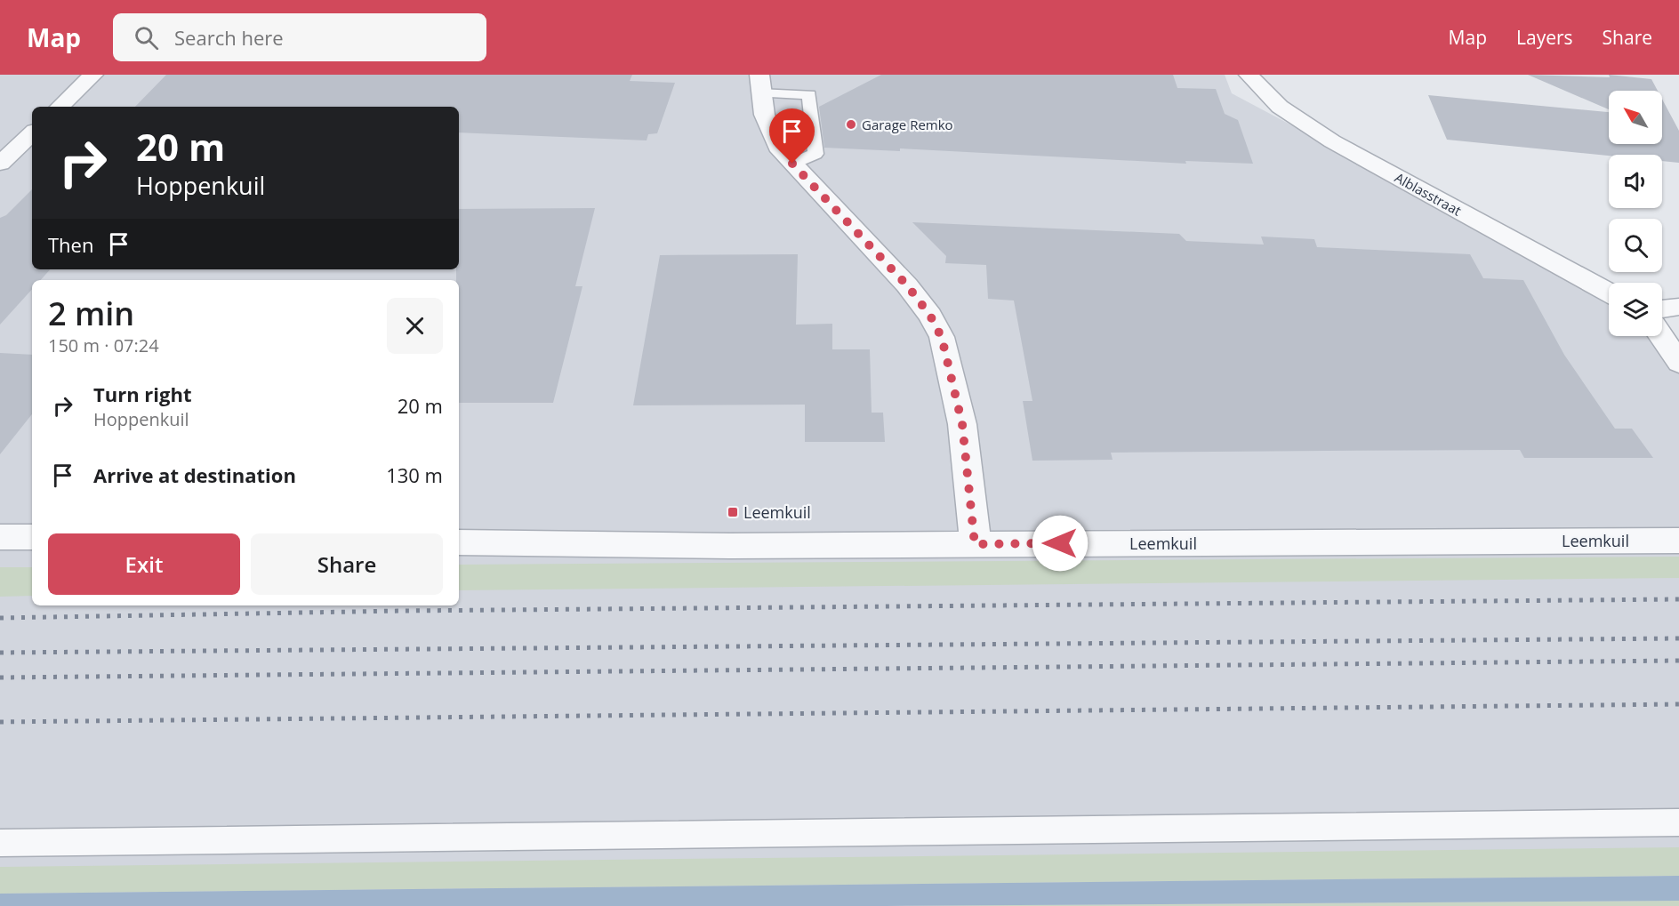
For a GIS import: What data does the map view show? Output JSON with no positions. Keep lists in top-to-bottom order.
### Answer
{
  "streets": {
    "street": ["Alblasstraat", "Leemkuil"]
  },
  "places": {
    "other": ["Garage Remko"],
    "transit": ["Leemkuil"]
  },
  "north": "top left",
  "page": {
    "header": "Map",
    "search": "Search here",
    "nav": ["Map", "Layers", "Share"],
    "turn": ["20 m", "Hoppenkuil"],
    "then": "Then",
    "heading": ["2 min", "150 m · 07:24"],
    "list": [
      {
        "name": "Turn right",
        "note": "Hoppenkuil",
        "value": "20 m"
      },
      {
        "name": "Arrive at destination",
        "value": "130 m"
      }
    ],
    "buttons": ["Exit", "Share"]
  }
}
